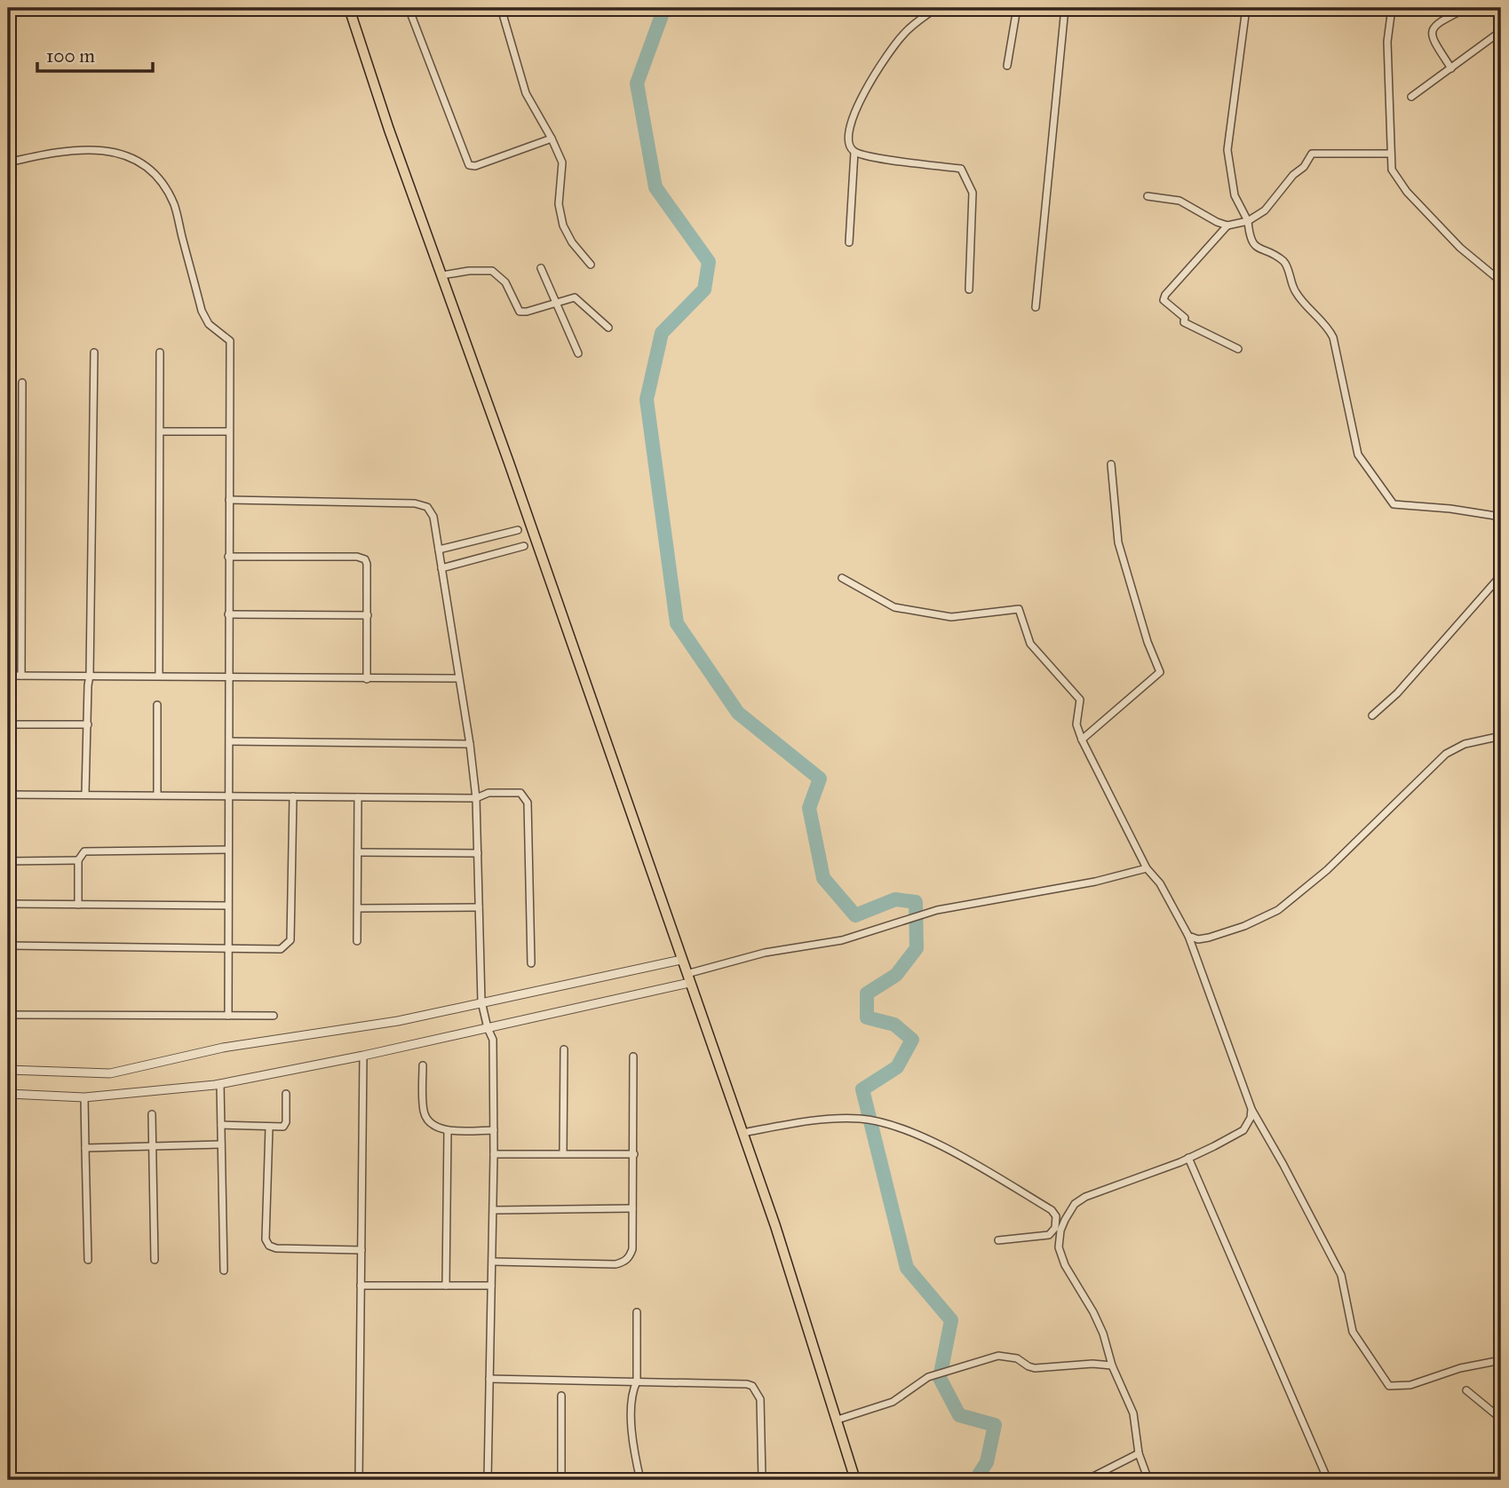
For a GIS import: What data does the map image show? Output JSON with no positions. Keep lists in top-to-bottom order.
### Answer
{
  "scale_bar": "100 m"
}
